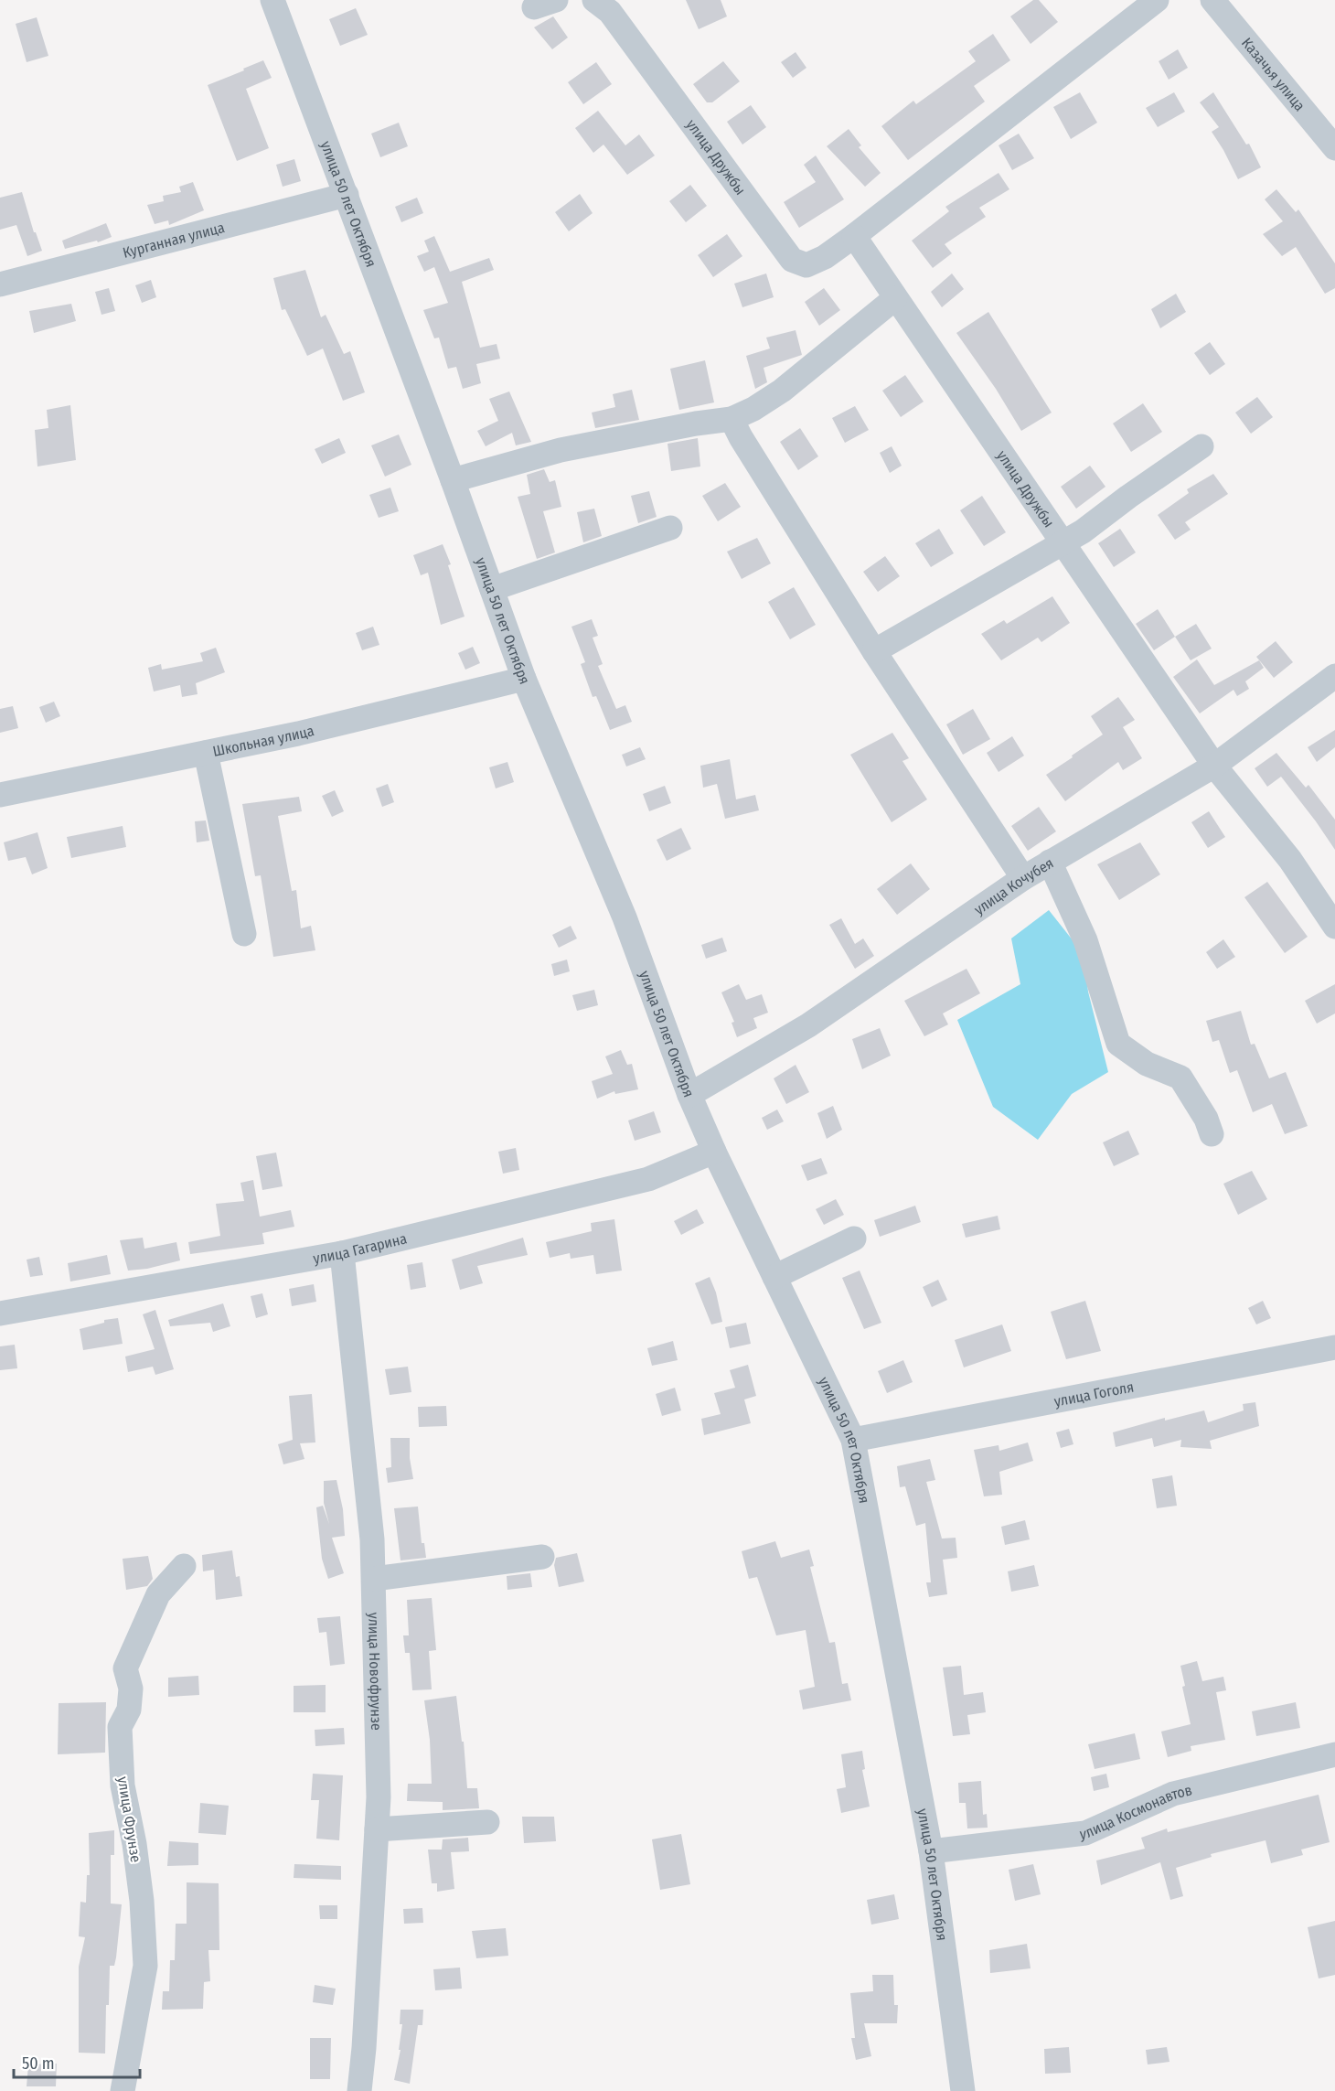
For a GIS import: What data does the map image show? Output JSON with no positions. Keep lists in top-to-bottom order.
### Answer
{
  "streets": {
    "street": [
      "Казачья улица",
      "улица Дружбы",
      "улица 50 лет Октября",
      "Курганная улица",
      "Школьная улица",
      "улица Кочубея",
      "улица Гагарина",
      "улица Гоголя",
      "улица Новофрунзе",
      "улица Космонавтов",
      "улица Фрунзе"
    ]
  },
  "crossings": [
    ["улица 50 лет Октября", "Курганная улица"],
    ["улица 50 лет Октября", "Школьная улица"],
    ["улица 50 лет Октября", "улица Кочубея"],
    ["улица 50 лет Октября", "улица Гагарина"],
    ["улица 50 лет Октября", "улица Гоголя"],
    ["улица 50 лет Октября", "улица Космонавтов"],
    ["улица Гагарина", "улица Новофрунзе"]
  ],
  "scale_bar": "50 m"
}
